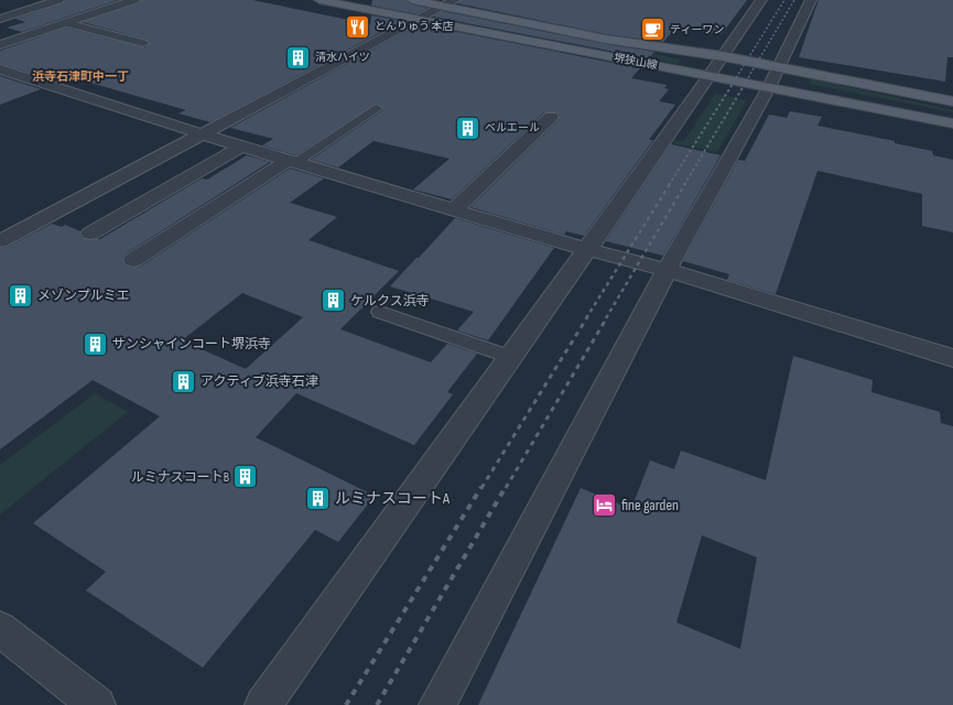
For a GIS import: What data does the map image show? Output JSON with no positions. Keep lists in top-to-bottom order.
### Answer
{
  "streets": {
    "main road": ["堺狭山線"]
  },
  "districts": ["浜寺石津町中一丁"],
  "places": {
    "restaurant": ["とんりゅう 本店"],
    "cafe": ["ティーワン"],
    "building": [
      "清水ハイツ",
      "ベルエール",
      "メゾンプルミエ",
      "ケルクス浜寺",
      "サンシャインコート堺浜寺",
      "アクティブ浜寺石津",
      "ルミナスコートB",
      "ルミナスコートA"
    ],
    "hotel": ["fine garden"]
  }
}
